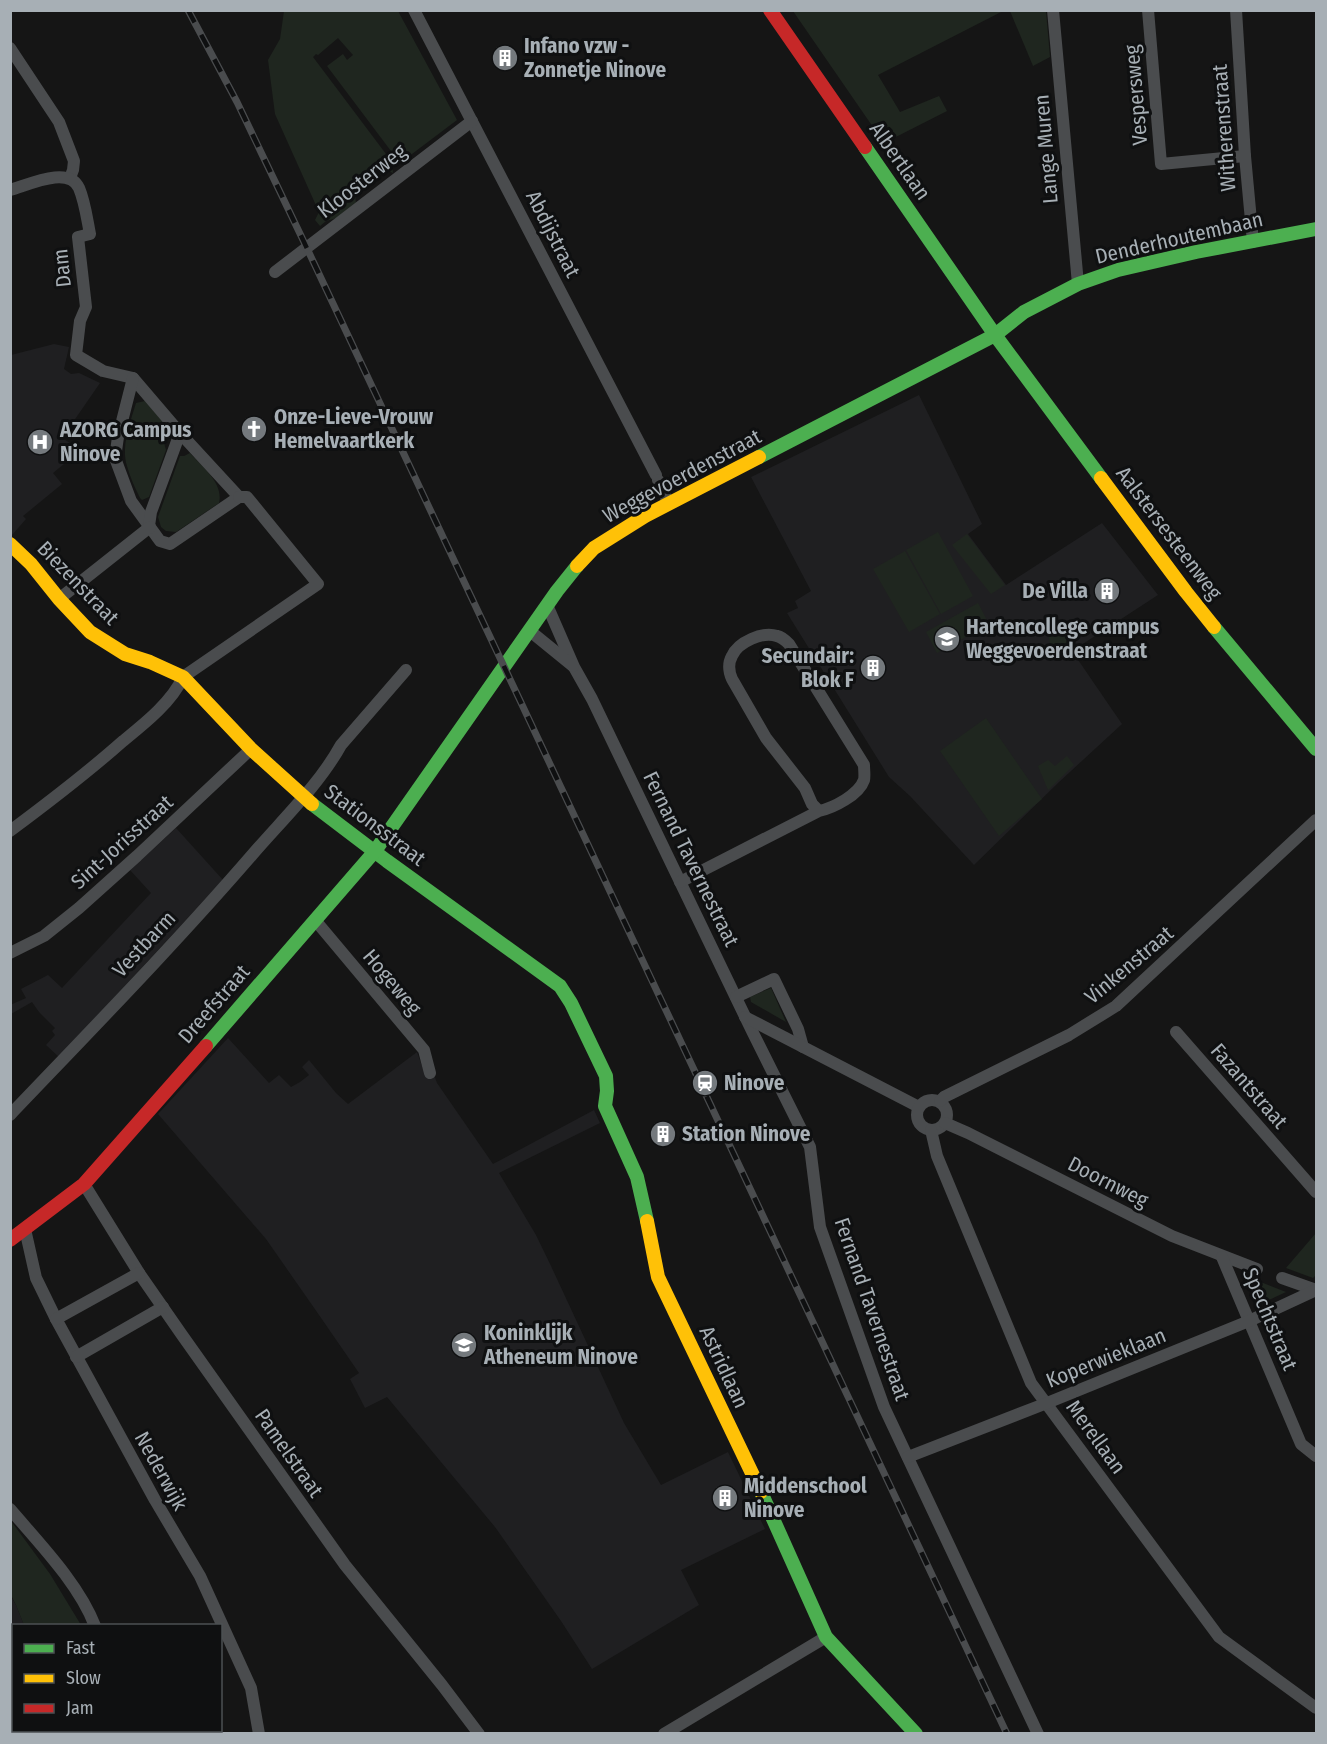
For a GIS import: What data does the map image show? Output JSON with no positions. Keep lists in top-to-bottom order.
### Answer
{
  "streets": {
    "street": [
      "Vespersweg",
      "Witherenstraat",
      "Lange Muren",
      "Albertlaan",
      "Kloosterweg",
      "Abdijstraat",
      "Denderhoutembaan",
      "Dam",
      "Weggevoerdenstraat",
      "Aalstersesteenweg",
      "Biezenstraat",
      "Stationsstraat",
      "Sint-Jorisstraat",
      "Fernand Tavernestraat",
      "Vestbarm",
      "Vinkenstraat",
      "Hogeweg",
      "Dreefstraat",
      "Fazantstraat",
      "Doornweg",
      "Spechtstraat",
      "Koperwieklaan",
      "Astridlaan",
      "Merellaan",
      "Pamelstraat",
      "Nederwijk"
    ]
  },
  "crossings": [
    ["Vespersweg", "Witherenstraat"],
    ["Witherenstraat", "Denderhoutembaan"],
    ["Lange Muren", "Denderhoutembaan"],
    ["Albertlaan", "Denderhoutembaan"],
    ["Albertlaan", "Weggevoerdenstraat"],
    ["Albertlaan", "Aalstersesteenweg"],
    ["Kloosterweg", "Abdijstraat"],
    ["Abdijstraat", "Weggevoerdenstraat"],
    ["Denderhoutembaan", "Weggevoerdenstraat"],
    ["Denderhoutembaan", "Aalstersesteenweg"],
    ["Weggevoerdenstraat", "Aalstersesteenweg"],
    ["Weggevoerdenstraat", "Stationsstraat"],
    ["Weggevoerdenstraat", "Fernand Tavernestraat"],
    ["Weggevoerdenstraat", "Dreefstraat"],
    ["Biezenstraat", "Stationsstraat"],
    ["Stationsstraat", "Sint-Jorisstraat"],
    ["Stationsstraat", "Vestbarm"],
    ["Stationsstraat", "Dreefstraat"],
    ["Stationsstraat", "Astridlaan"],
    ["Fernand Tavernestraat", "Koperwieklaan"],
    ["Vinkenstraat", "Doornweg"],
    ["Vinkenstraat", "Merellaan"],
    ["Hogeweg", "Dreefstraat"],
    ["Dreefstraat", "Pamelstraat"],
    ["Dreefstraat", "Nederwijk"],
    ["Doornweg", "Spechtstraat"],
    ["Doornweg", "Merellaan"],
    ["Spechtstraat", "Koperwieklaan"],
    ["Koperwieklaan", "Merellaan"]
  ],
  "places": {
    "building": [
      "Infano vzw - Zonnetje Ninove",
      "De Villa",
      "Secundair: Blok F",
      "Station Ninove",
      "Middenschool Ninove"
    ],
    "church": ["Onze-Lieve-Vrouw Hemelvaartkerk"],
    "hospital": ["AZORG Campus Ninove"],
    "school or university": ["Hartencollege campus Weggevoerdenstraat", "Koninklijk Atheneum Ninove"],
    "station": ["Ninove"]
  },
  "legend": ["Fast", "Slow", "Jam"]
}
